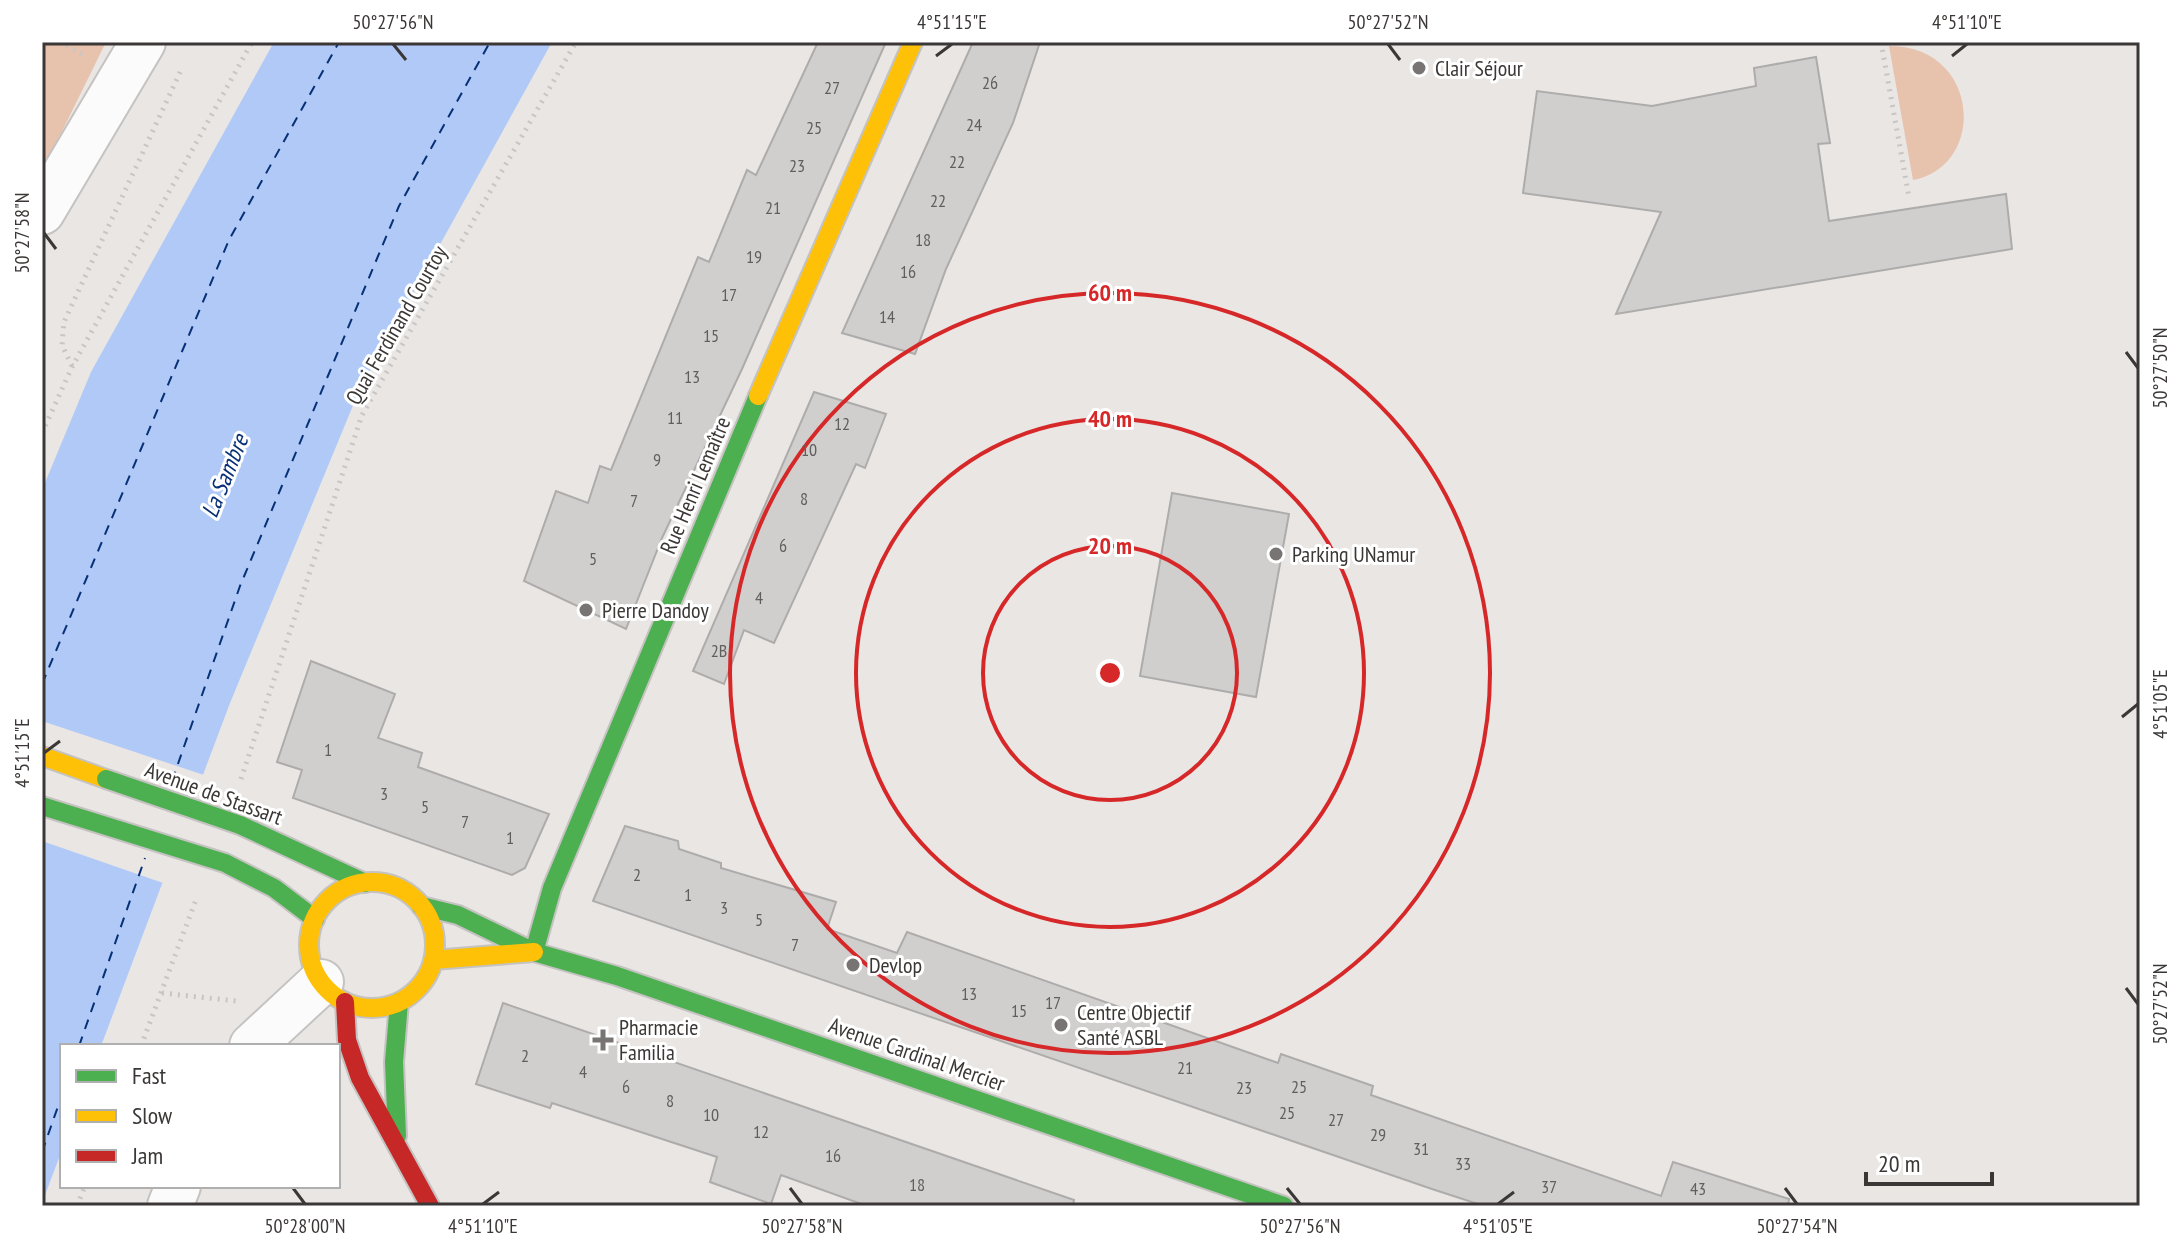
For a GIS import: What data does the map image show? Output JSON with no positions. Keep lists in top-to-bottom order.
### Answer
{
  "streets": {
    "main road": ["Rue Henri Lemaître", "Avenue de Stassart", "Avenue Cardinal Mercier"],
    "path": ["Quai Ferdinand Courtoy"]
  },
  "crossings": [
    ["Rue Henri Lemaître", "Avenue Cardinal Mercier"],
    ["Avenue de Stassart", "Avenue Cardinal Mercier"]
  ],
  "water": ["La Sambre"],
  "places": {
    "other": [
      "Clair Séjour",
      "Parking UNamur",
      "Pierre Dandoy",
      "Devlop",
      "Centre Objectif Santé ASBL"
    ],
    "health": ["Pharmacie Familia"]
  },
  "house_numbers": [
    "26",
    "27",
    "24",
    "25",
    "22",
    "23",
    "22",
    "21",
    "18",
    "19",
    "16",
    "17",
    "14",
    "15",
    "13",
    "11",
    "12",
    "10",
    "9",
    "8",
    "7",
    "6",
    "5",
    "4",
    "2B",
    "1",
    "3",
    "5",
    "7",
    "1",
    "2",
    "1",
    "3",
    "5",
    "7",
    "13",
    "17",
    "15",
    "2",
    "21",
    "4",
    "6",
    "25",
    "23",
    "8",
    "25",
    "10",
    "27",
    "12",
    "29",
    "31",
    "16",
    "33",
    "18",
    "37",
    "43"
  ],
  "legend": ["Fast", "Slow", "Jam"],
  "scale_bar": "20 m",
  "coordinates": [
    "50°27'56\"N",
    "4°51'15\"E",
    "50°27'52\"N",
    "4°51'10\"E",
    "50°27'58\"N",
    "50°27'50\"N",
    "4°51'05\"E",
    "50°28'00\"N",
    "50°27'54\"N"
  ],
  "rings": ["60 m", "40 m", "20 m"]
}
